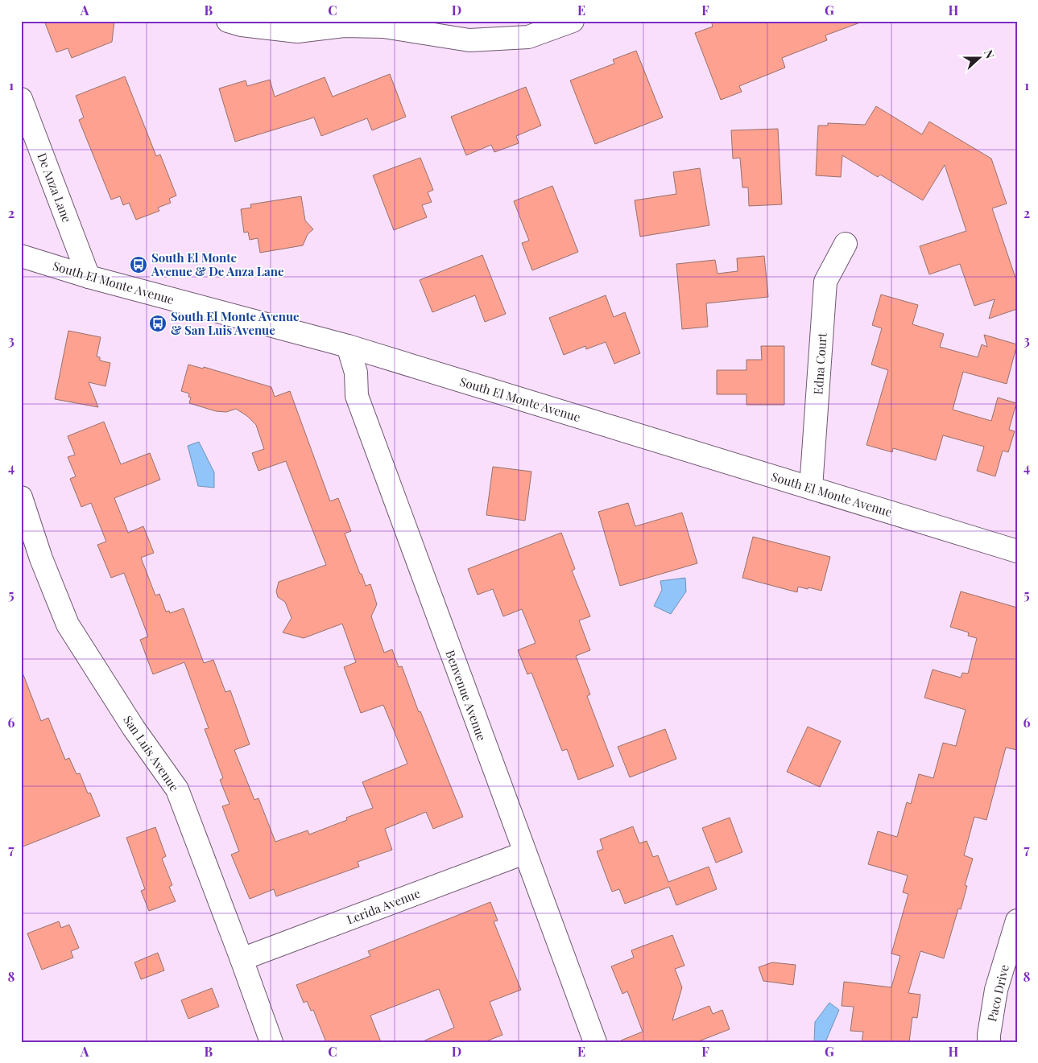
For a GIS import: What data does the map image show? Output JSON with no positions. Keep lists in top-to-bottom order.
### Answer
{
  "streets": {
    "street": [
      "De Anza Lane",
      "South El Monte Avenue",
      "Edna Court",
      "Benvenue Avenue",
      "San Luis Avenue",
      "Lerida Avenue",
      "Paco Drive"
    ]
  },
  "crossings": [
    ["De Anza Lane", "South El Monte Avenue"],
    ["South El Monte Avenue", "Edna Court"],
    ["South El Monte Avenue", "Benvenue Avenue"],
    ["Benvenue Avenue", "Lerida Avenue"],
    ["San Luis Avenue", "Lerida Avenue"]
  ],
  "places": {
    "bus stop": ["South El Monte Avenue & De Anza Lane", "South El Monte Avenue & San Luis Avenue"]
  },
  "north": "right",
  "grid": {
    "columns": [
      "A",
      "B",
      "C",
      "D",
      "E",
      "F",
      "G",
      "H"
    ],
    "rows": [
      "1",
      "2",
      "3",
      "4",
      "5",
      "6",
      "7",
      "8"
    ]
  }
}
